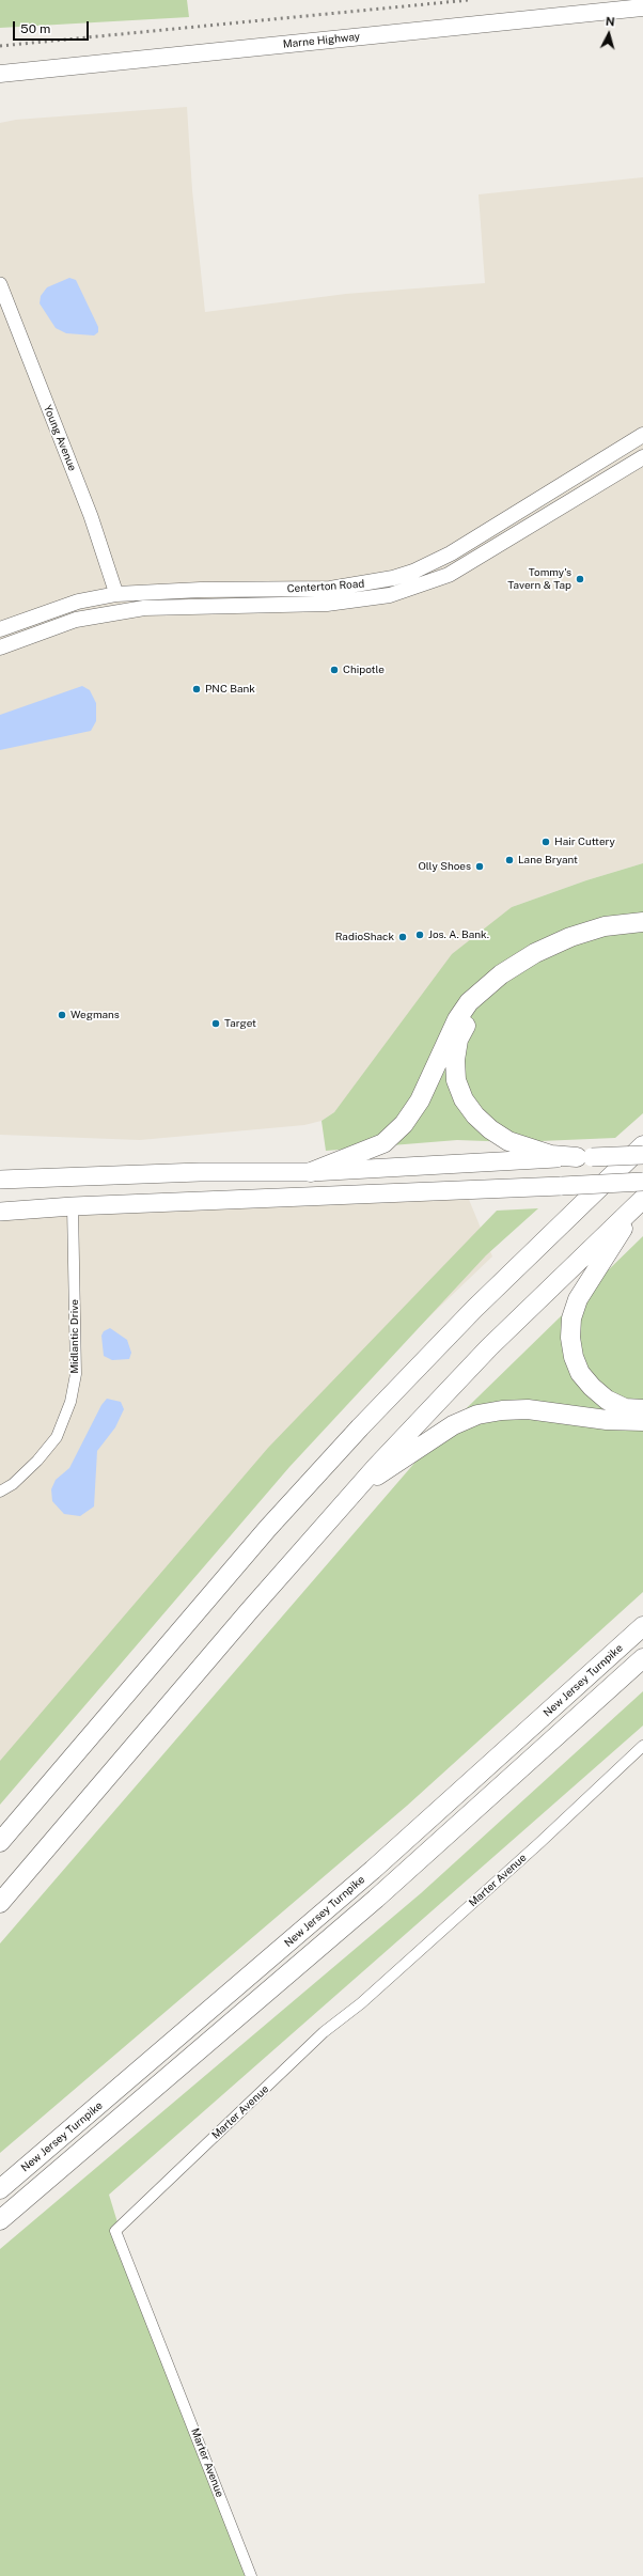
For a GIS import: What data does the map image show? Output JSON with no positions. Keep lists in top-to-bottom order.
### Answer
{
  "streets": {
    "highway": ["New Jersey Turnpike"],
    "main road": ["Marne Highway", "Centerton Road"],
    "street": ["Young Avenue", "Midlantic Drive", "Marter Avenue"]
  },
  "crossings": [
    ["Young Avenue", "Centerton Road"]
  ],
  "places": [
    "Tommy's Tavern & Tap",
    "Chipotle",
    "PNC Bank",
    "Hair Cuttery",
    "Lane Bryant",
    "Olly Shoes",
    "Jos. A. Bank.",
    "RadioShack",
    "Wegmans",
    "Target"
  ],
  "scale_bar": "50 m",
  "north": "top"
}
